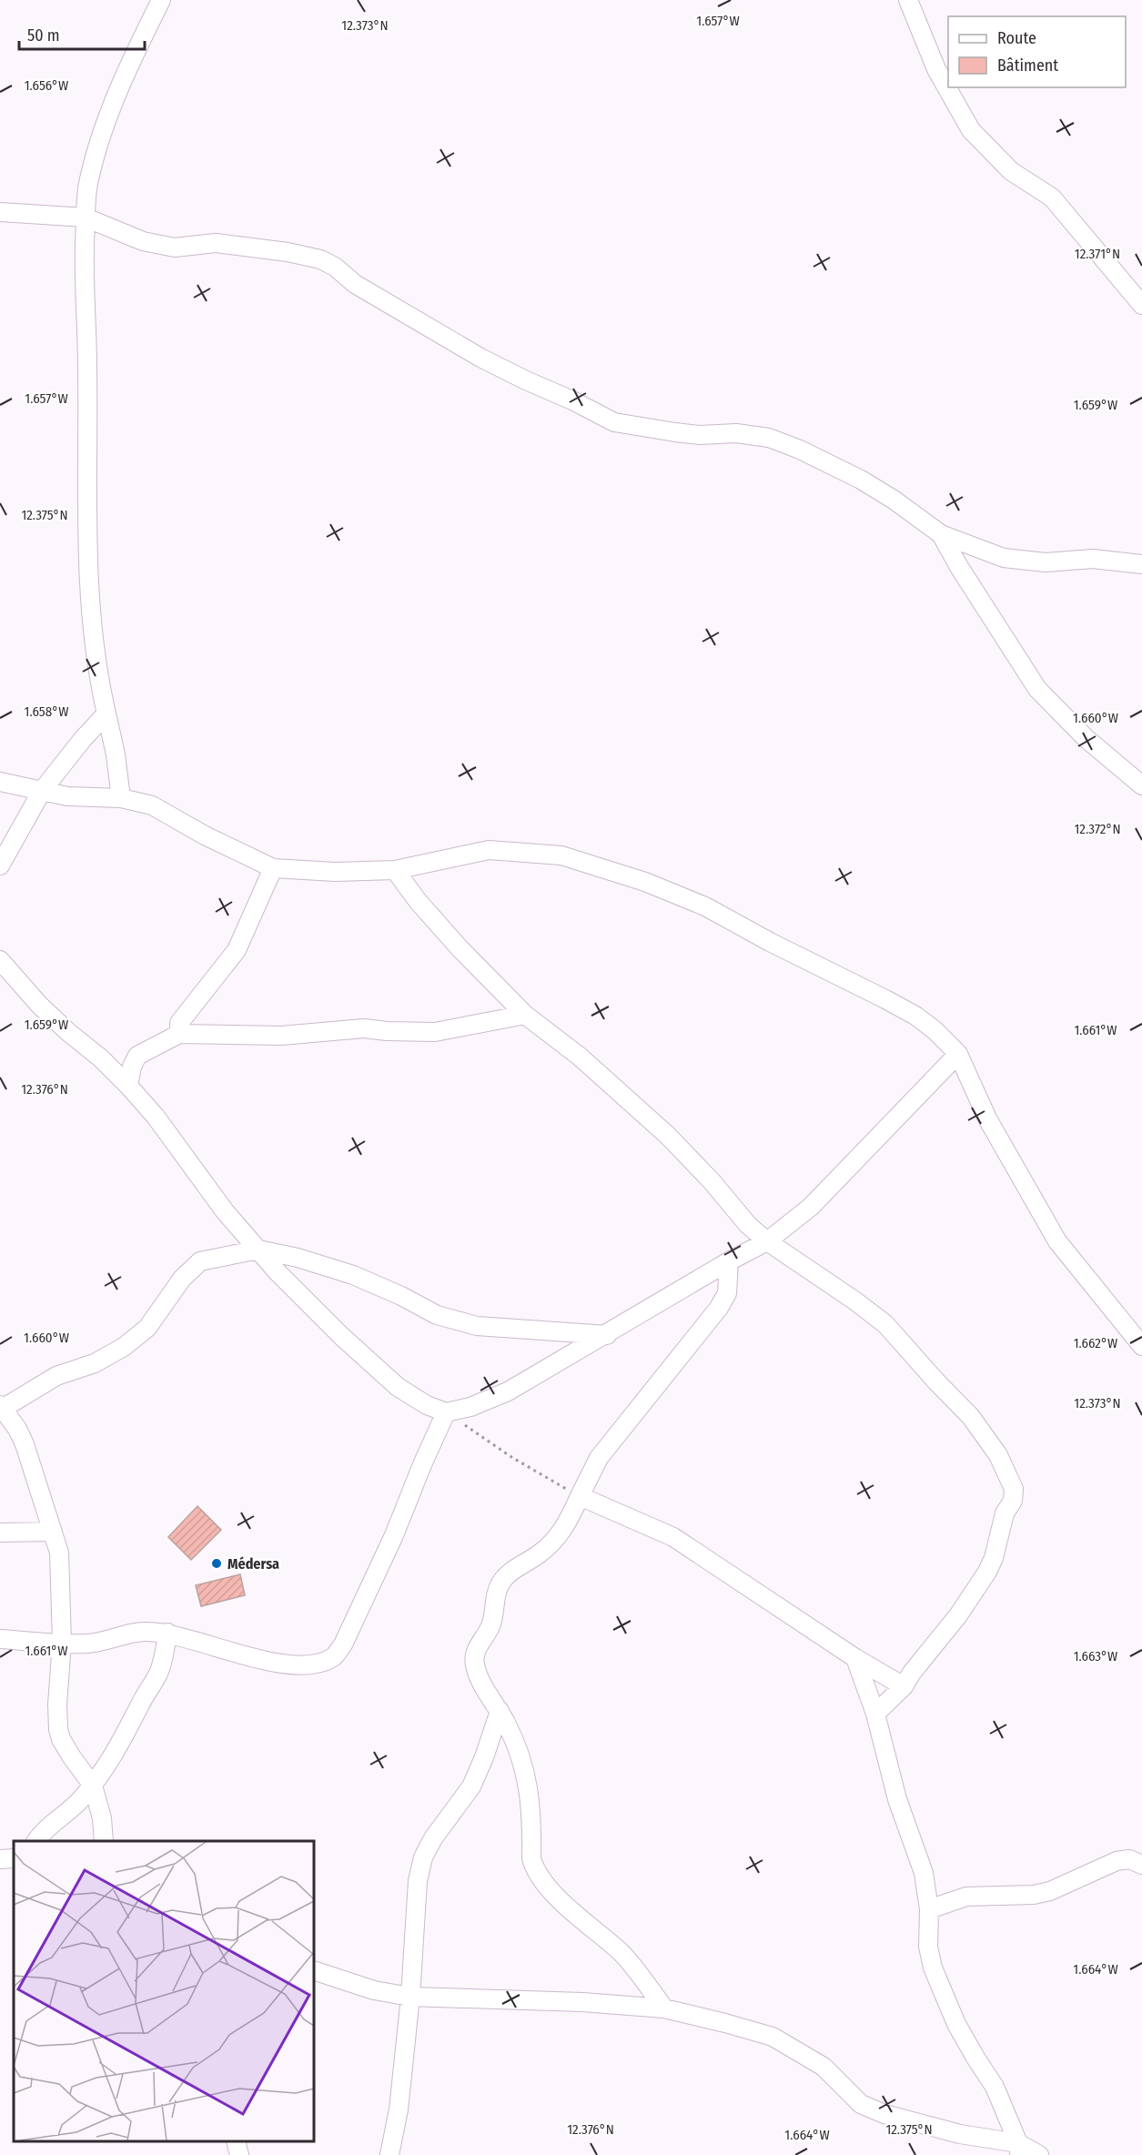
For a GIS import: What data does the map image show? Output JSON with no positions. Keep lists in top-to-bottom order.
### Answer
{
  "places": ["Médersa"],
  "legend": ["Route", "Bâtiment"],
  "scale_bar": "50 m",
  "coordinates": [
    "1.657°W",
    "12.373°N",
    "1.656°W",
    "12.371°N",
    "1.659°W",
    "12.375°N",
    "1.658°W",
    "1.660°W",
    "12.372°N",
    "1.661°W",
    "12.376°N",
    "1.662°W",
    "1.663°W",
    "1.664°W"
  ]
}
